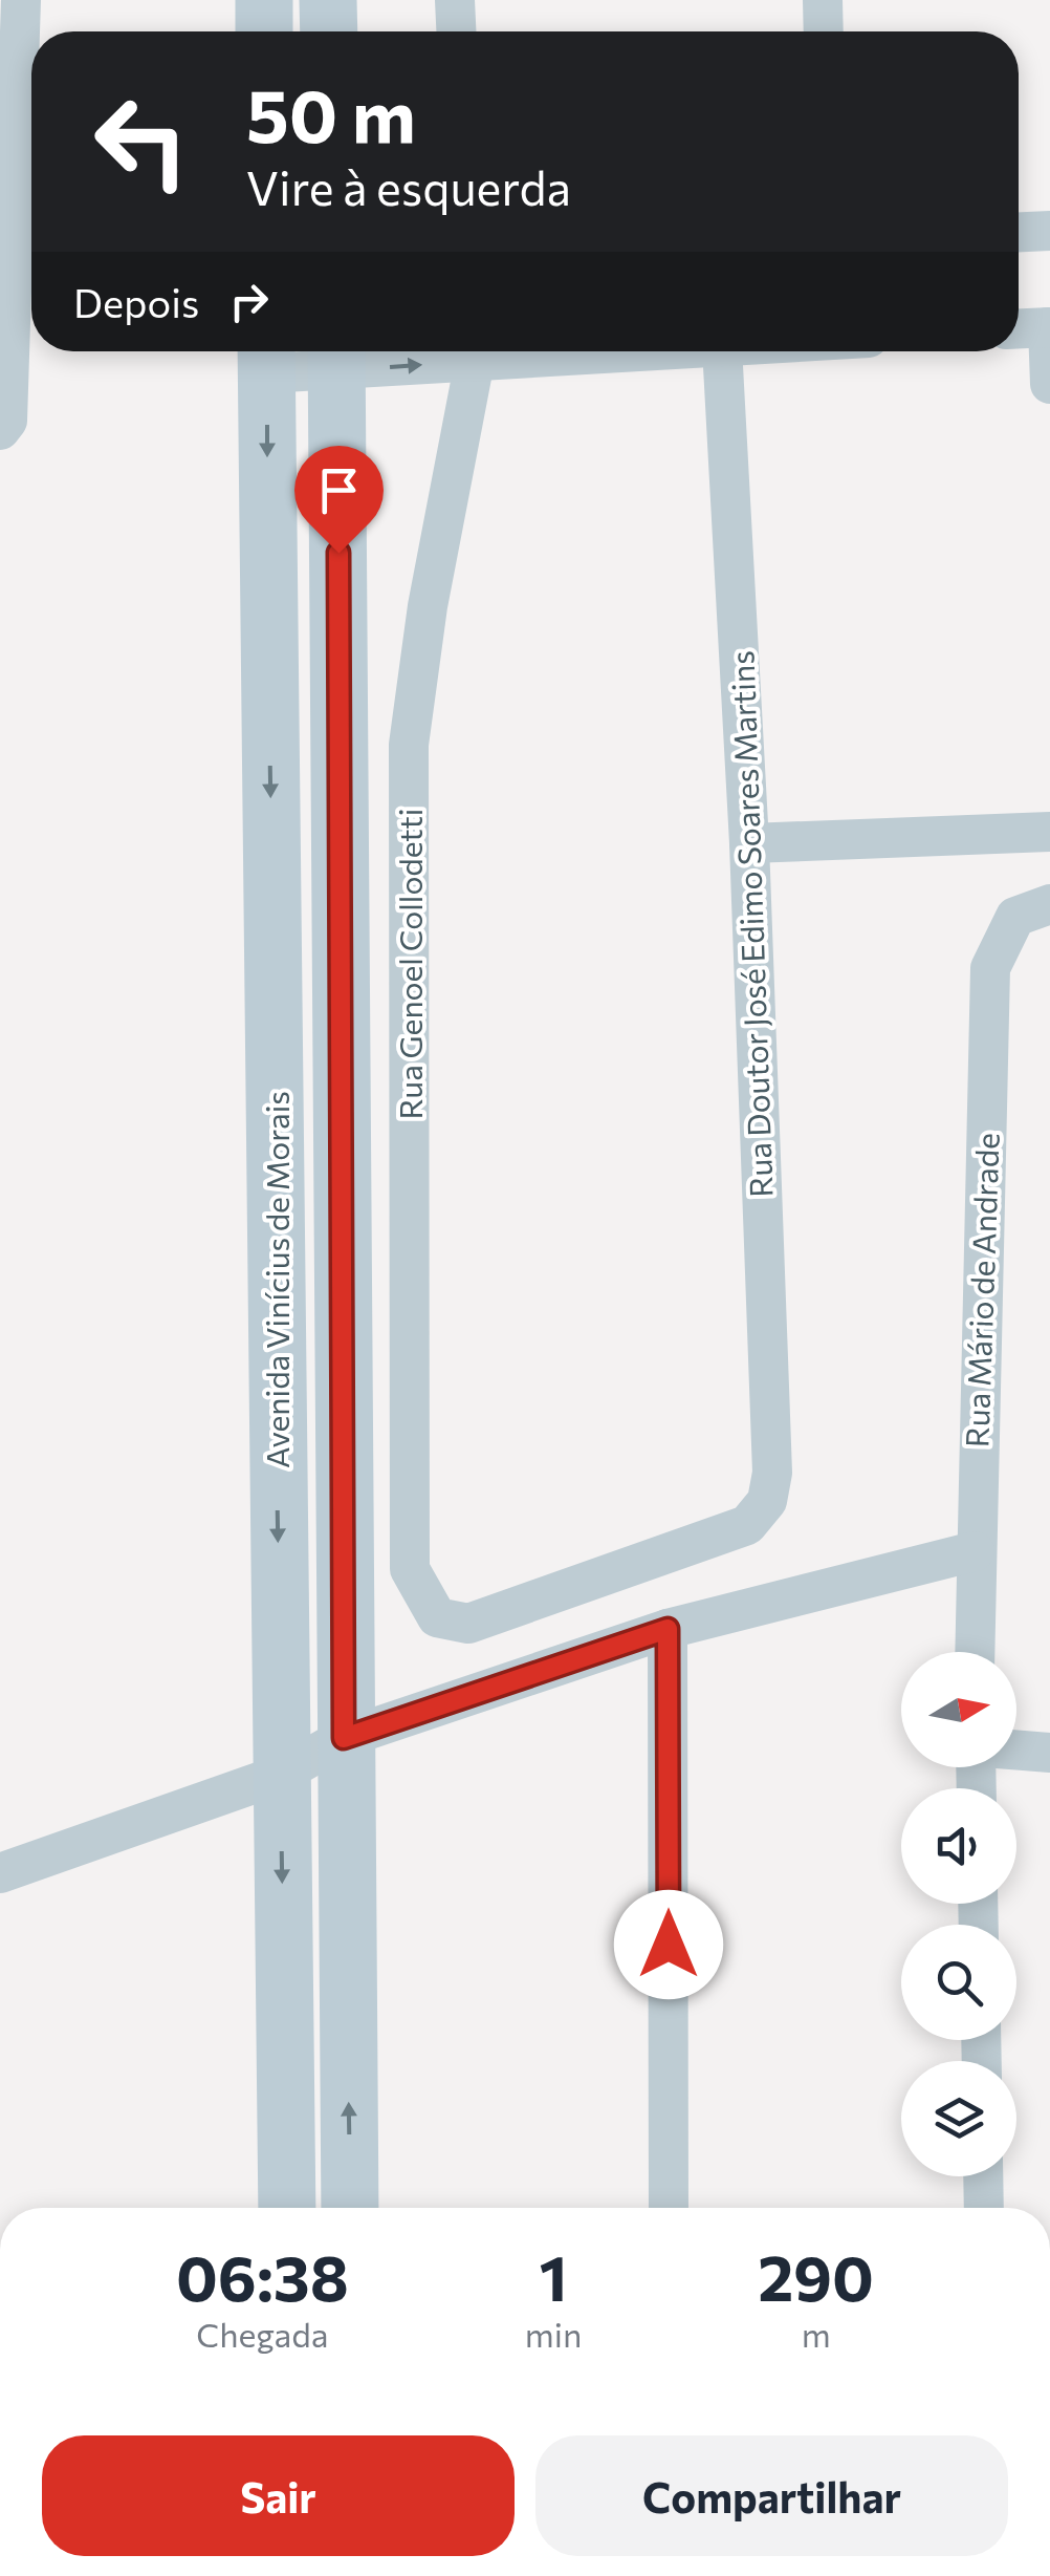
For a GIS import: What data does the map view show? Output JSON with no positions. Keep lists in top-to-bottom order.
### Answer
{
  "streets": {
    "street": [
      "Rua Doutor José Edimo Soares Martins",
      "Rua Genoel Collodetti",
      "Avenida Vinícius de Morais",
      "Rua Mário de Andrade"
    ]
  },
  "crossings": [
    ["Rua Doutor José Edimo Soares Martins", "Rua Genoel Collodetti"]
  ],
  "north": "right",
  "page": {
    "turn": ["50 m", "Vire à esquerda"],
    "then": "Depois",
    "eta": [
      "06:38",
      "Chegada",
      "1",
      "min",
      "290",
      "m"
    ],
    "buttons": ["Sair", "Compartilhar"]
  }
}
